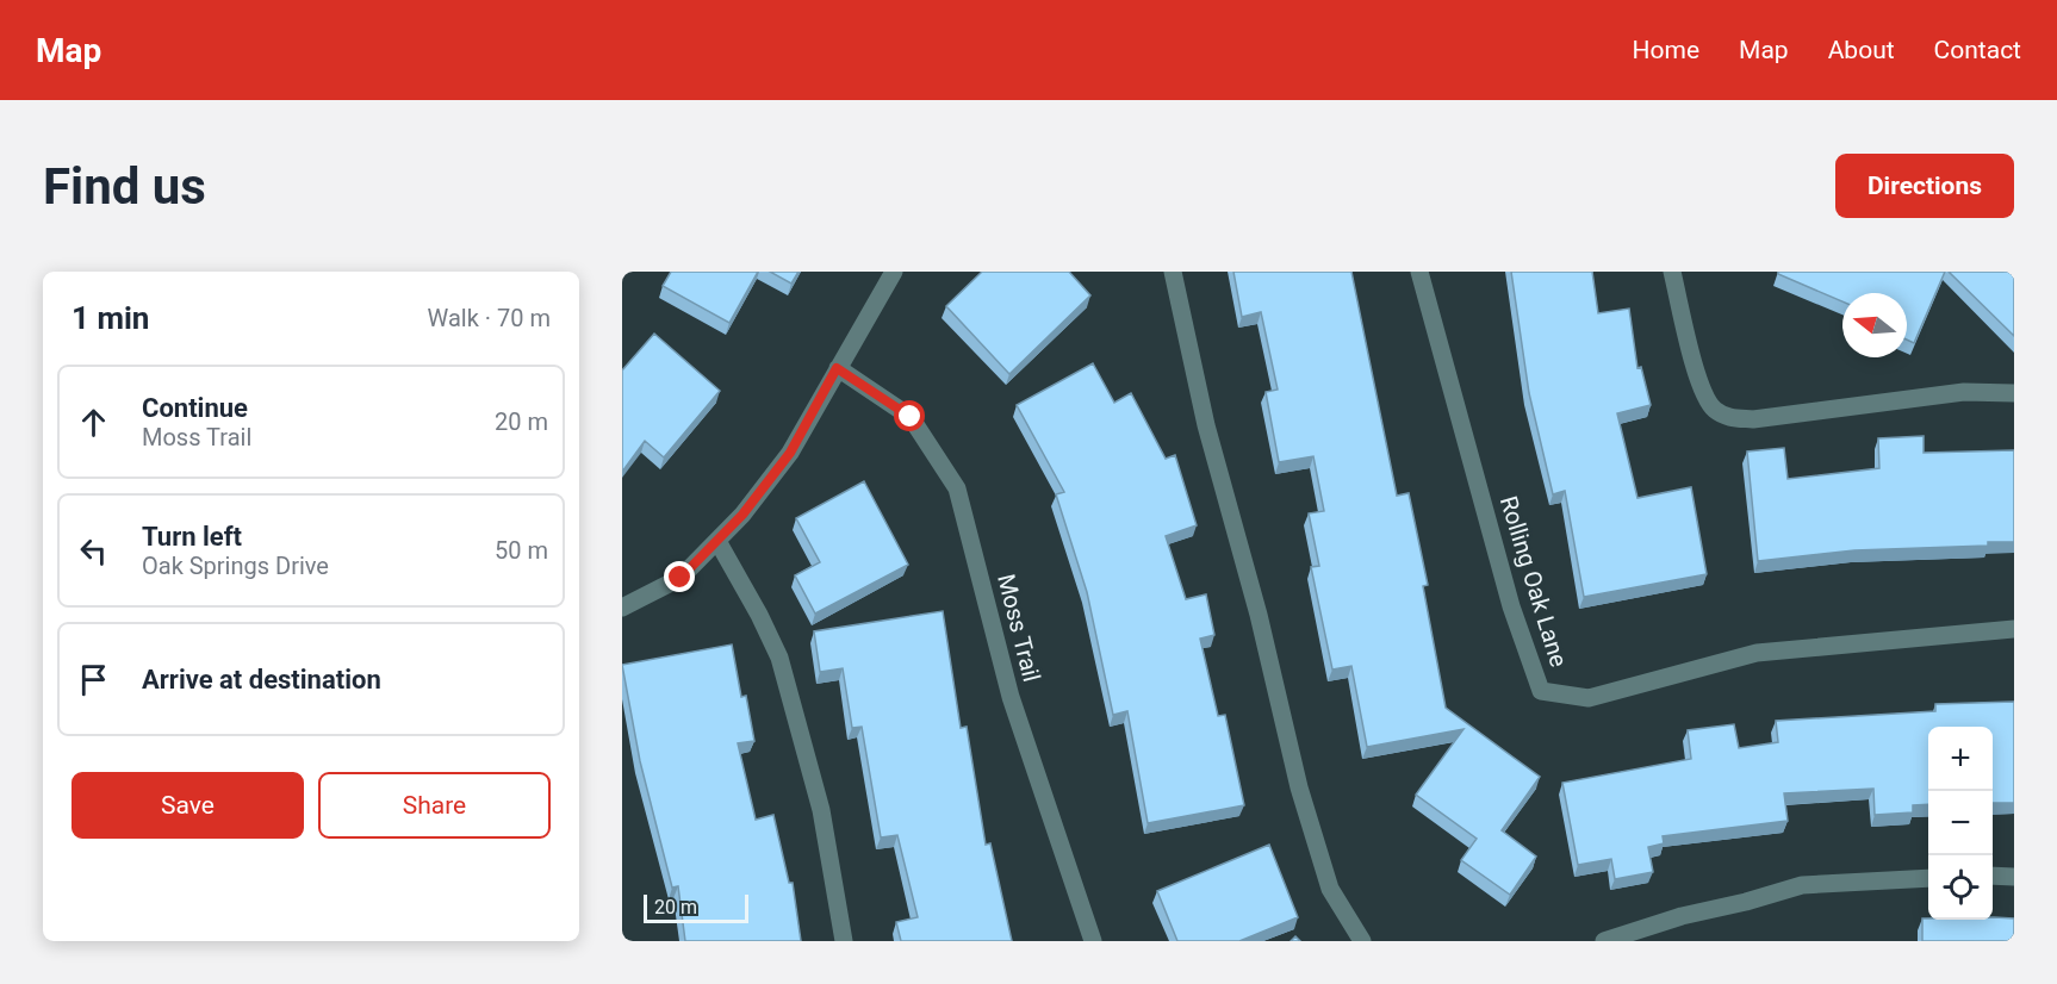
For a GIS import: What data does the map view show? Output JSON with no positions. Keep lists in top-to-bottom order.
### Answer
{
  "streets": {
    "street": ["Rolling Oak Lane", "Moss Trail"]
  },
  "scale_bar": "20 m",
  "north": "left",
  "page": {
    "header": "Map",
    "nav": [
      "Home",
      "Map",
      "About",
      "Contact"
    ],
    "buttons": [
      "Directions",
      ["Save", "Share"]
    ],
    "title": "Find us",
    "heading": ["1 min", "Walk · 70 m"],
    "list": [
      ["Continue", "Moss Trail", "20 m"],
      ["Turn left", "Oak Springs Drive", "50 m"],
      "Arrive at destination"
    ],
    "map_buttons": ["+", "−"],
    "scale": "20 m"
  }
}
